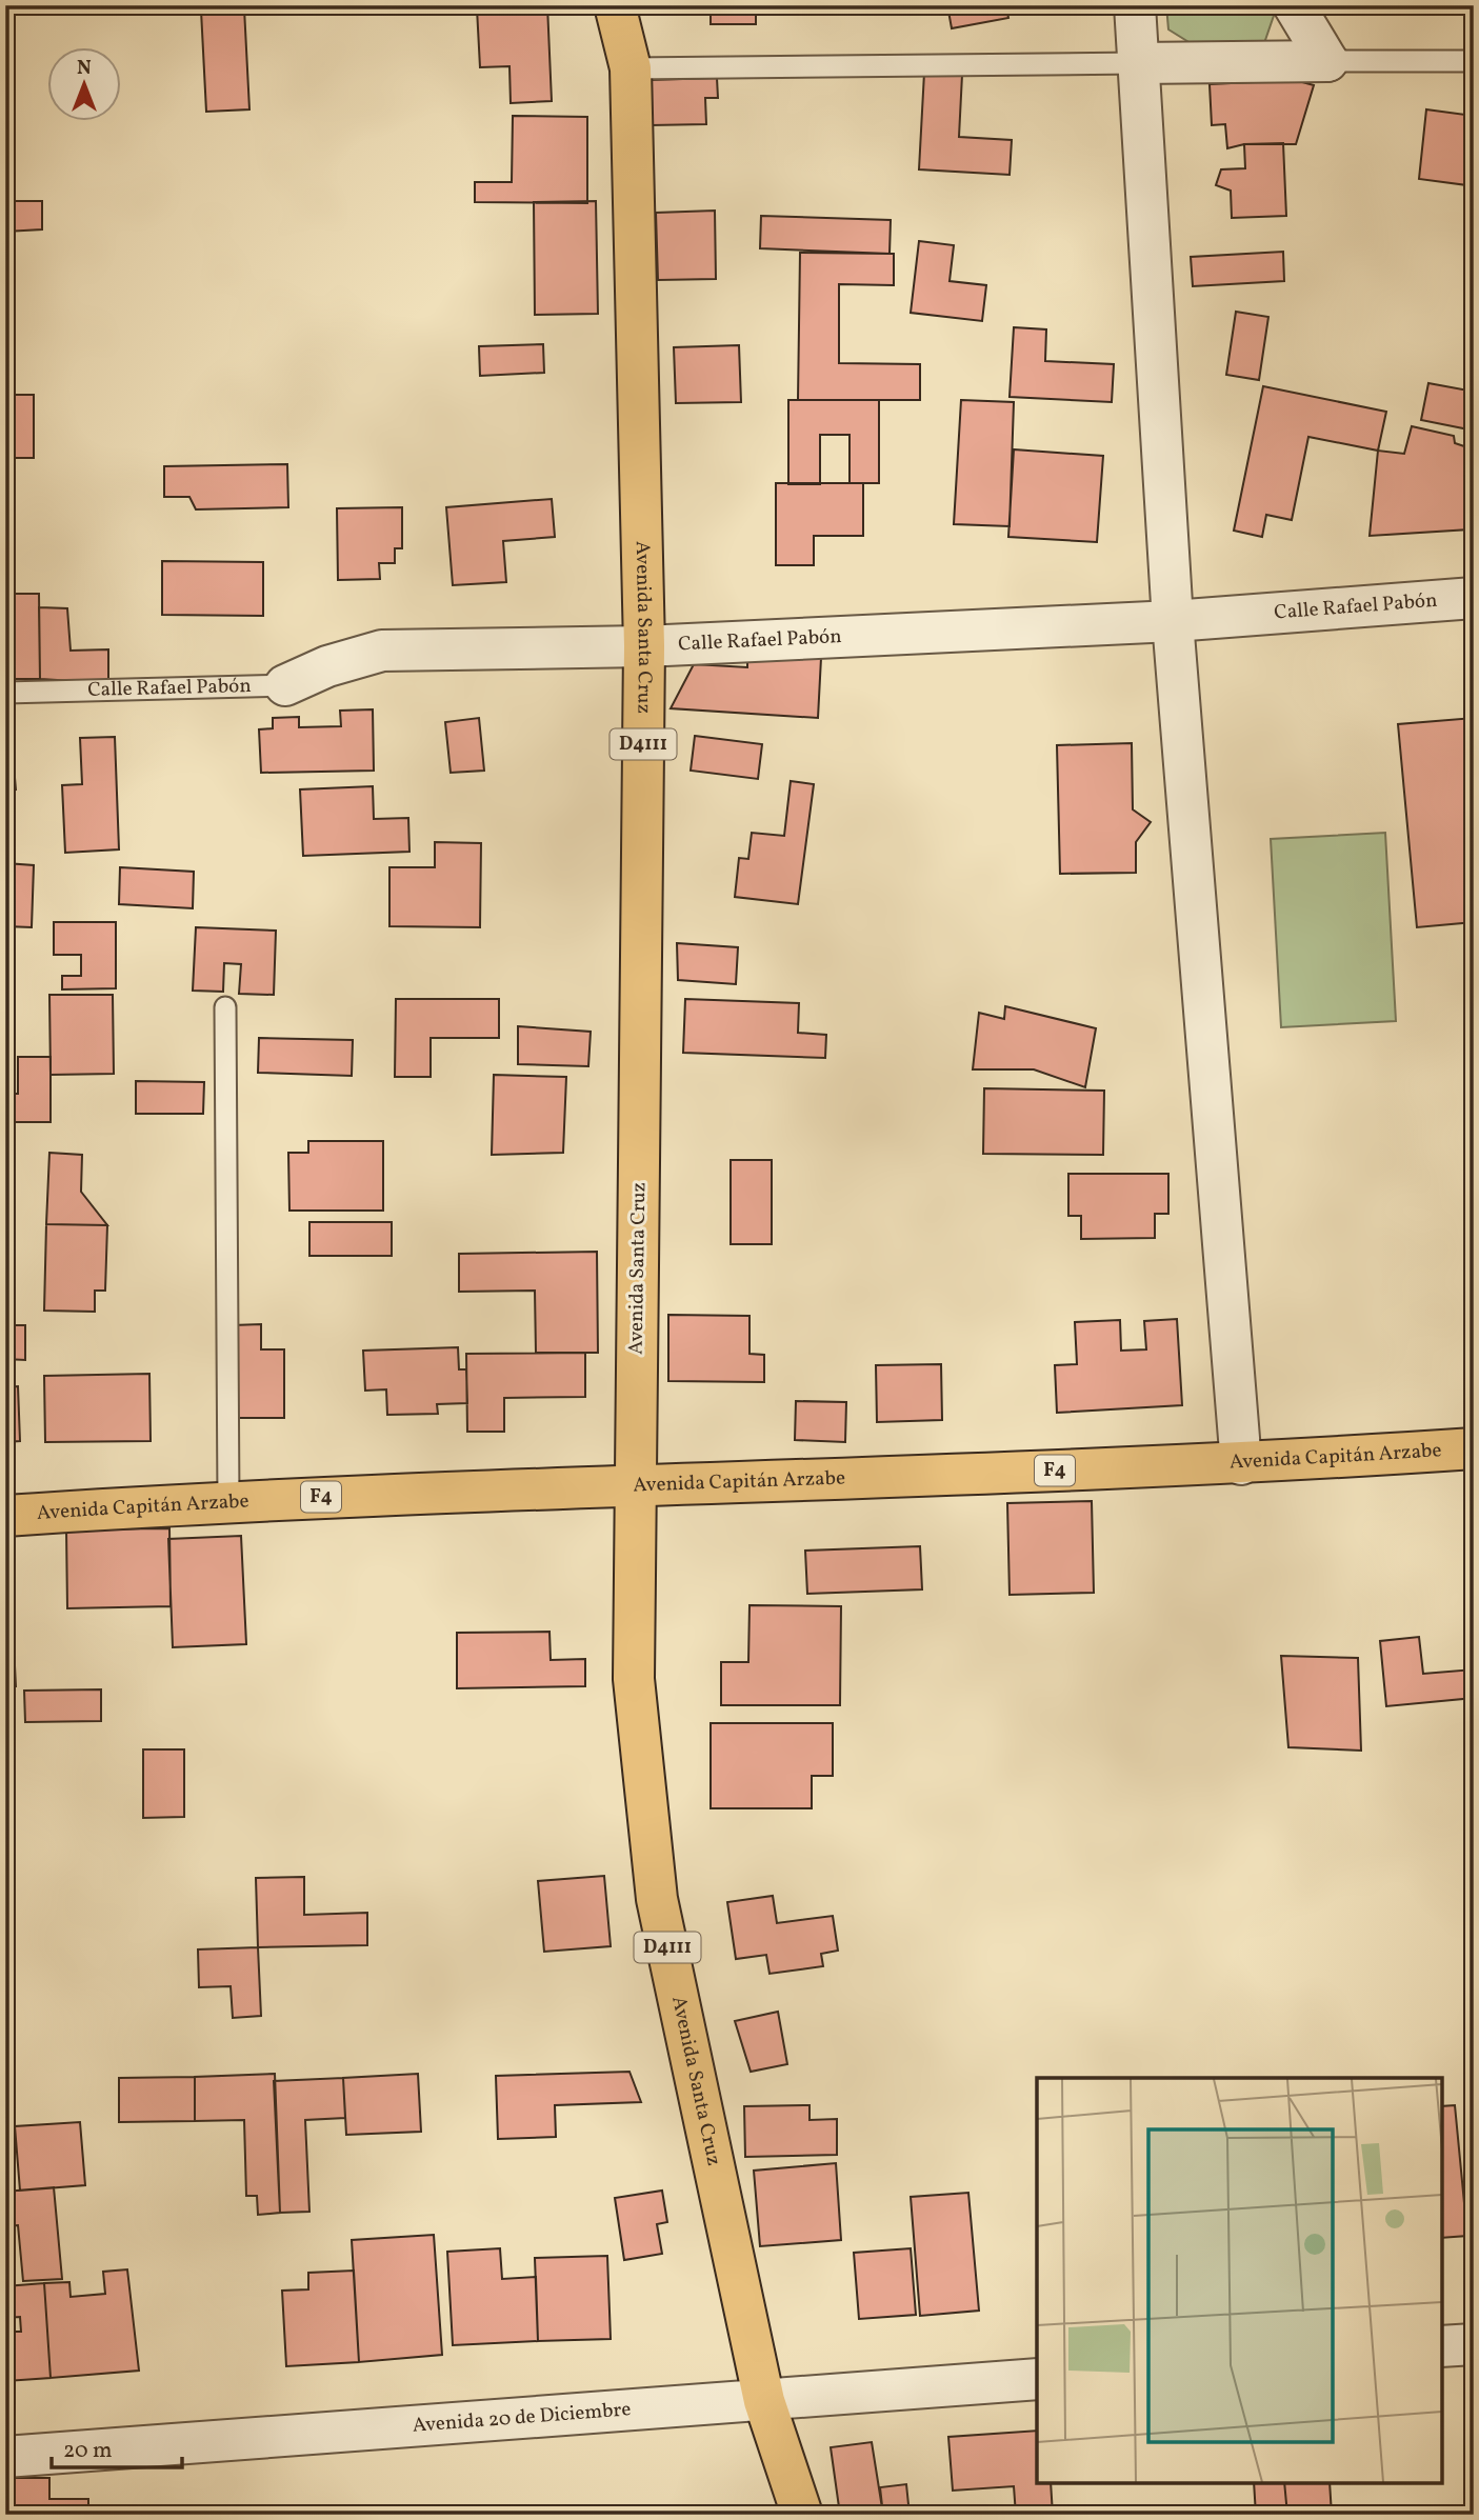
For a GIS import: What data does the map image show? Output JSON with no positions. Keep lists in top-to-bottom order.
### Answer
{
  "streets": {
    "main road": [
      "Avenida Santa Cruz",
      "D4111",
      "Avenida Capitán Arzabe",
      "F4"
    ],
    "street": ["Calle Rafael Pabón", "Avenida 20 de Diciembre"]
  },
  "crossings": [
    ["Calle Rafael Pabón", "Avenida Santa Cruz"],
    ["Avenida Santa Cruz", "Avenida Capitán Arzabe"],
    ["Avenida Santa Cruz", "Avenida 20 de Diciembre"]
  ],
  "scale_bar": "20 m",
  "north": "top"
}
